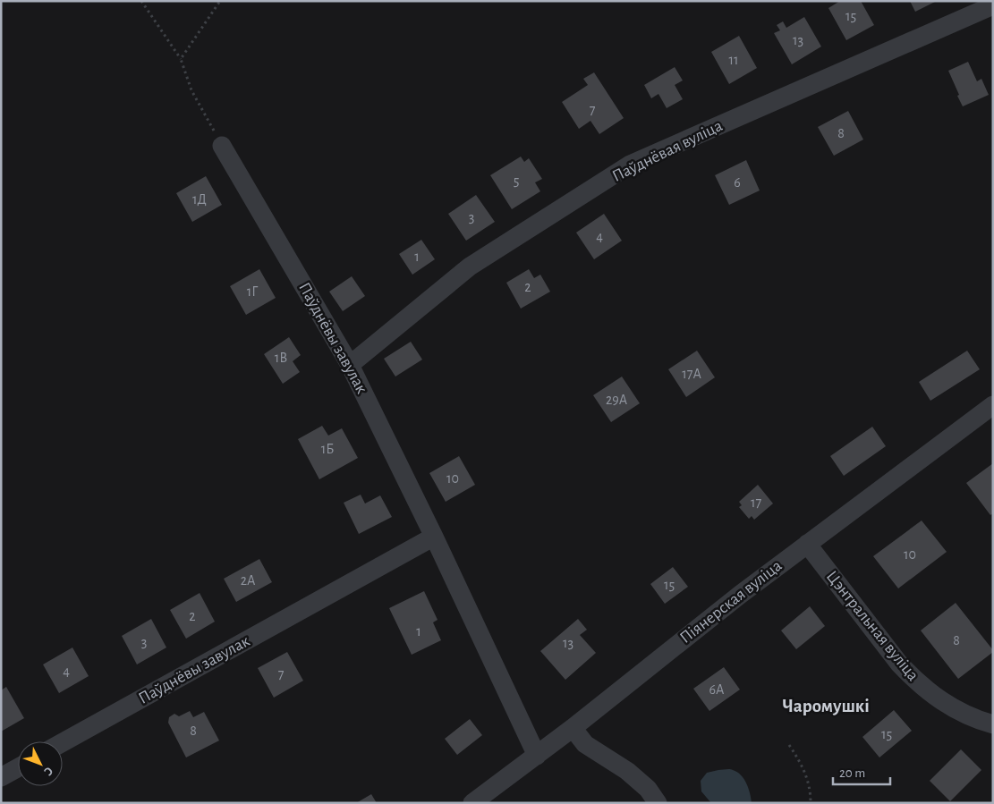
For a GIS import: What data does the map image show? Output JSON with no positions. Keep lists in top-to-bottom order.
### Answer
{
  "streets": {
    "street": [
      "Паўднёвая вуліца",
      "Паўднёвы завулак",
      "Піянерская вуліца",
      "Цэнтральная вуліца"
    ]
  },
  "crossings": [
    ["Паўднёвая вуліца", "Паўднёвы завулак"],
    ["Паўднёвы завулак", "Піянерская вуліца"],
    ["Піянерская вуліца", "Цэнтральная вуліца"]
  ],
  "districts": ["Чаромушкі"],
  "house_numbers": [
    "15",
    "13",
    "11",
    "7",
    "8",
    "5",
    "6",
    "1Д",
    "3",
    "4",
    "1",
    "2",
    "1Г",
    "1В",
    "17А",
    "29А",
    "1Б",
    "10",
    "17",
    "10",
    "2А",
    "15",
    "2",
    "1",
    "8",
    "3",
    "13",
    "4",
    "7",
    "6А",
    "8",
    "15"
  ],
  "scale_bar": "20 m",
  "north": "bottom right"
}
